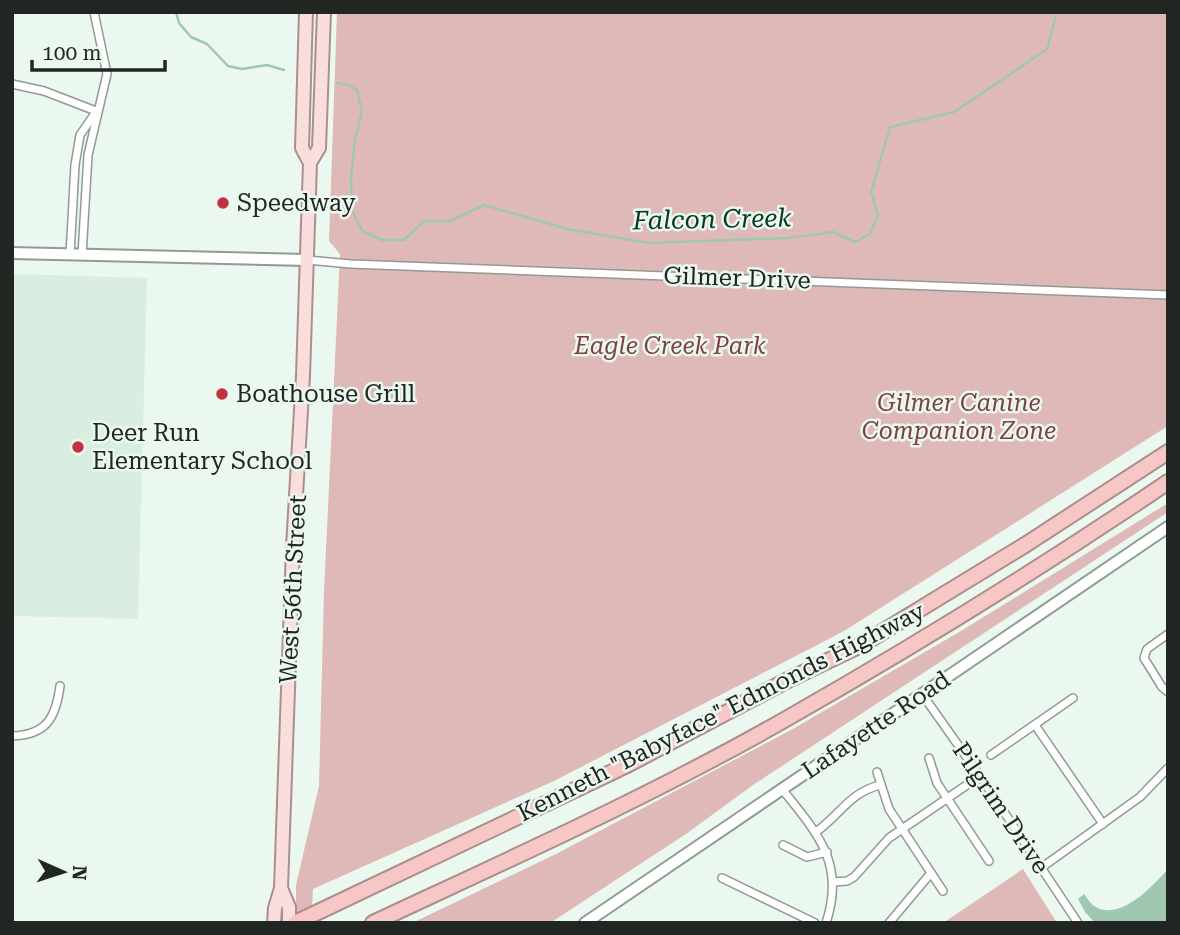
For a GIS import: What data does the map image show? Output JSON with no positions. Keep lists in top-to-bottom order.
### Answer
{
  "streets": {
    "highway": ["Kenneth \"Babyface\" Edmonds Highway"],
    "main road": ["West 56th Street", "Lafayette Road"],
    "street": ["Gilmer Drive", "Pilgrim Drive"]
  },
  "crossings": [
    ["Gilmer Drive", "West 56th Street"],
    ["Lafayette Road", "Pilgrim Drive"]
  ],
  "water": ["Falcon Creek"],
  "parks": ["Eagle Creek Park", "Gilmer Canine Companion Zone"],
  "places": ["Speedway", "Boathouse Grill", "Deer Run Elementary School"],
  "scale_bar": "100 m",
  "north": "right"
}
